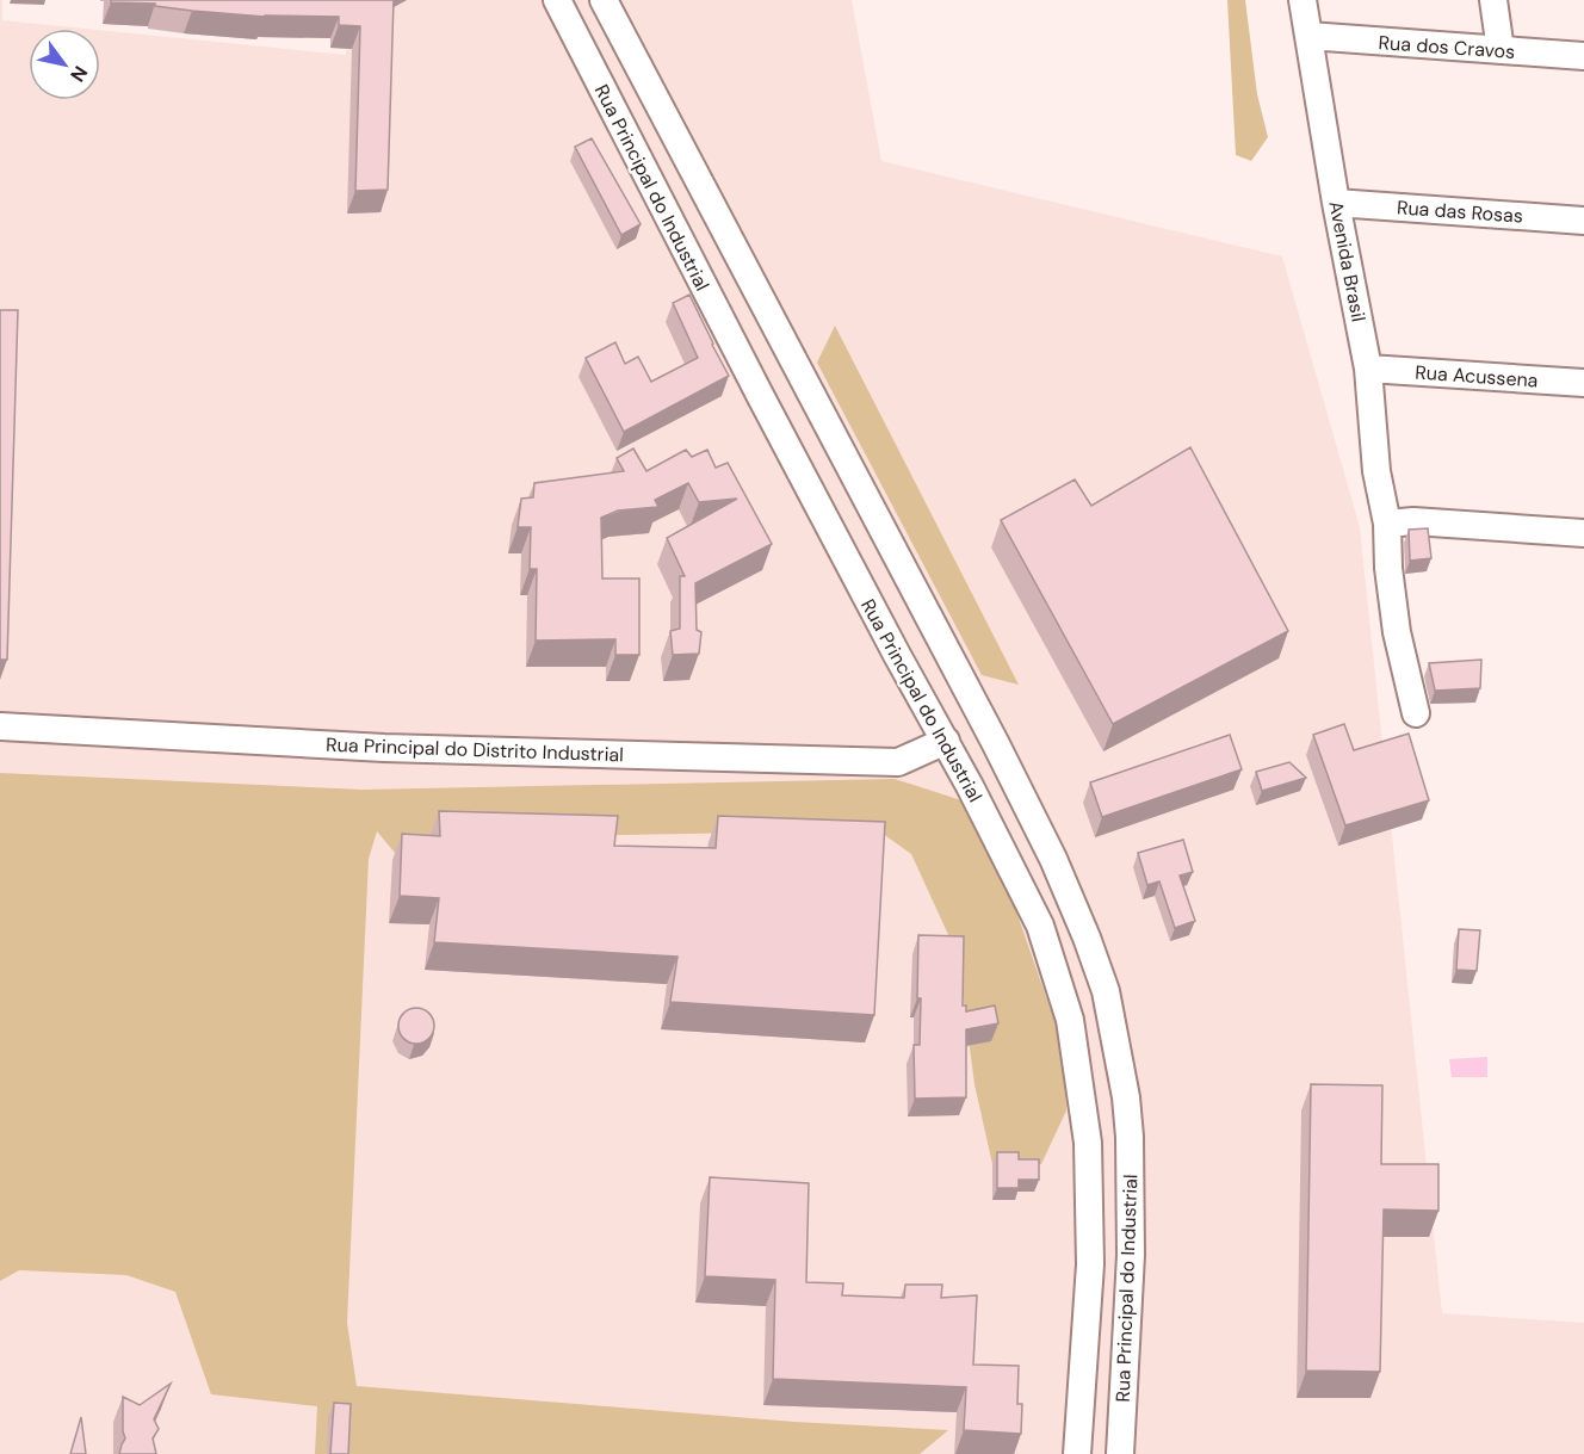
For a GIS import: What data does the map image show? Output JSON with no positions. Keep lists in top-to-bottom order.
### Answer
{
  "streets": {
    "street": [
      "Rua dos Cravos",
      "Rua Principal do Industrial",
      "Rua das Rosas",
      "Avenida Brasil",
      "Rua Acussena",
      "Rua Principal do Distrito Industrial"
    ]
  },
  "crossings": [
    ["Rua dos Cravos", "Avenida Brasil"],
    ["Rua Principal do Industrial", "Rua Principal do Distrito Industrial"],
    ["Rua das Rosas", "Avenida Brasil"],
    ["Avenida Brasil", "Rua Acussena"]
  ],
  "north": "bottom right"
}
